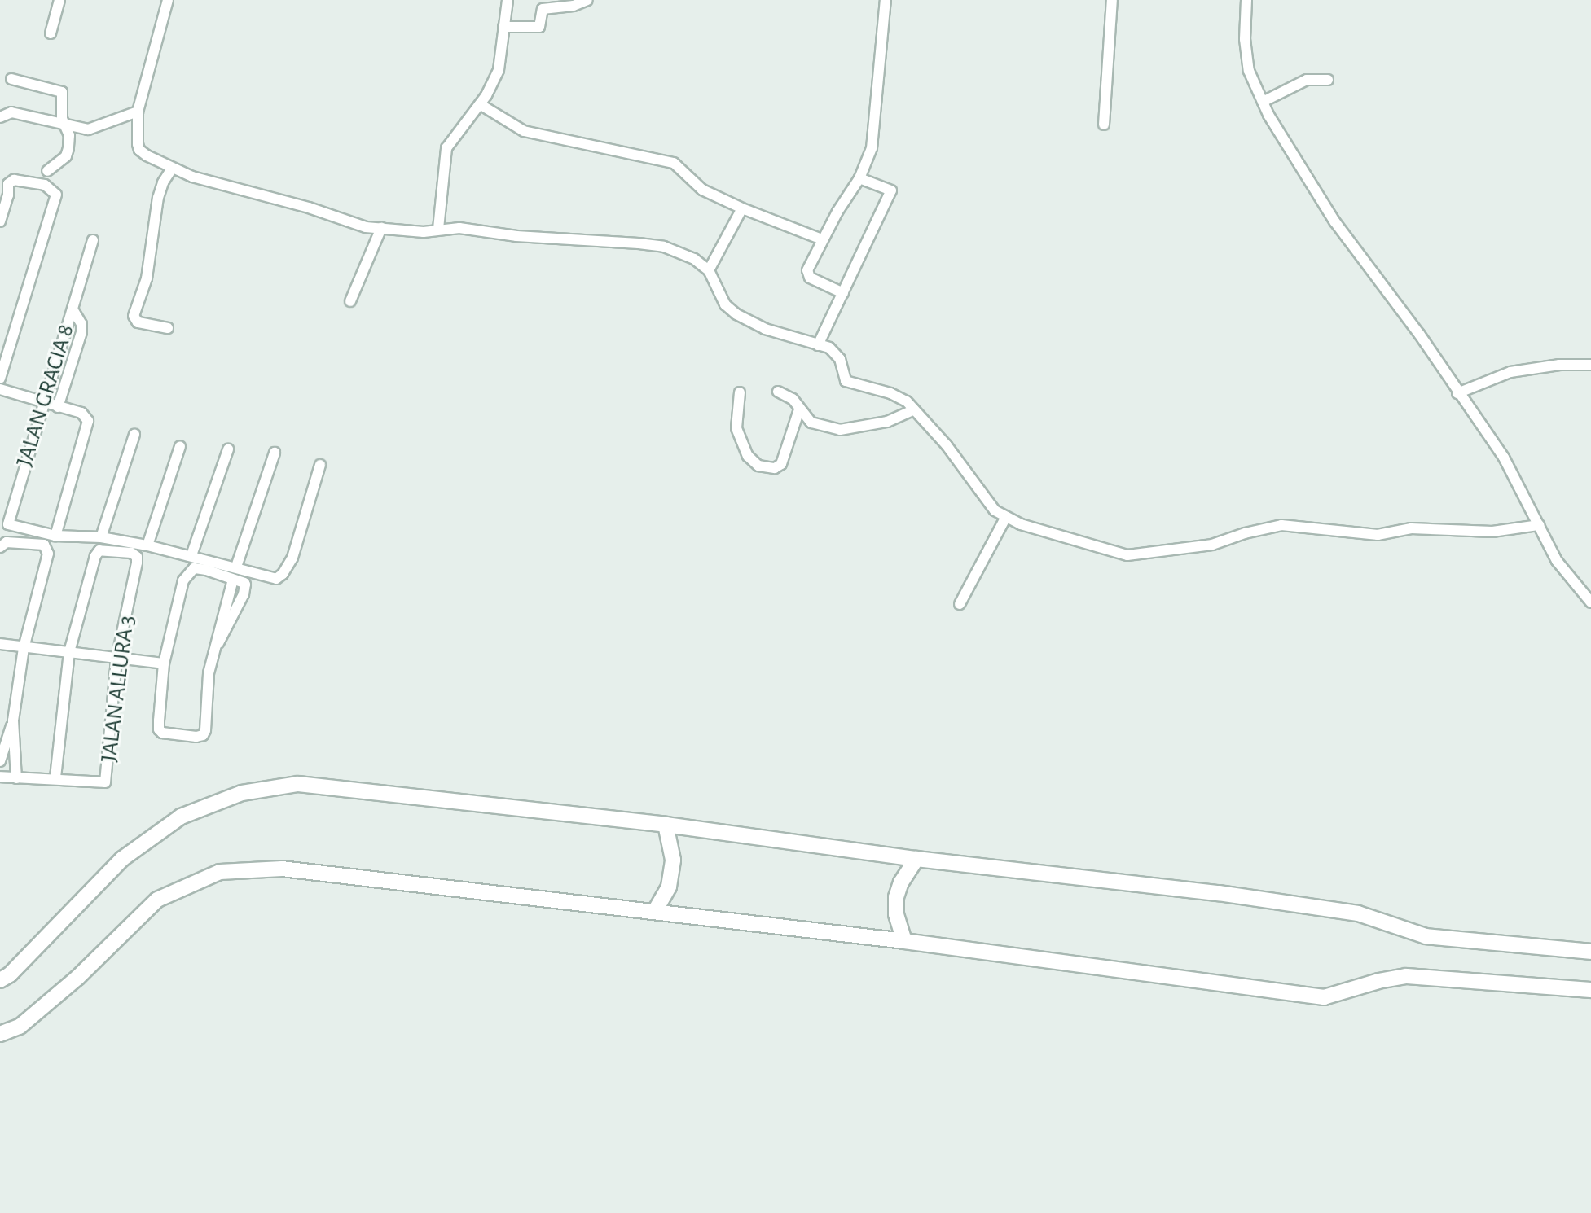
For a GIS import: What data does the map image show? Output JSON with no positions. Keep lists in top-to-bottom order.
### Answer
{
  "streets": {
    "street": ["JALAN GRACIA 8", "JALAN ALLURA 3"]
  }
}
